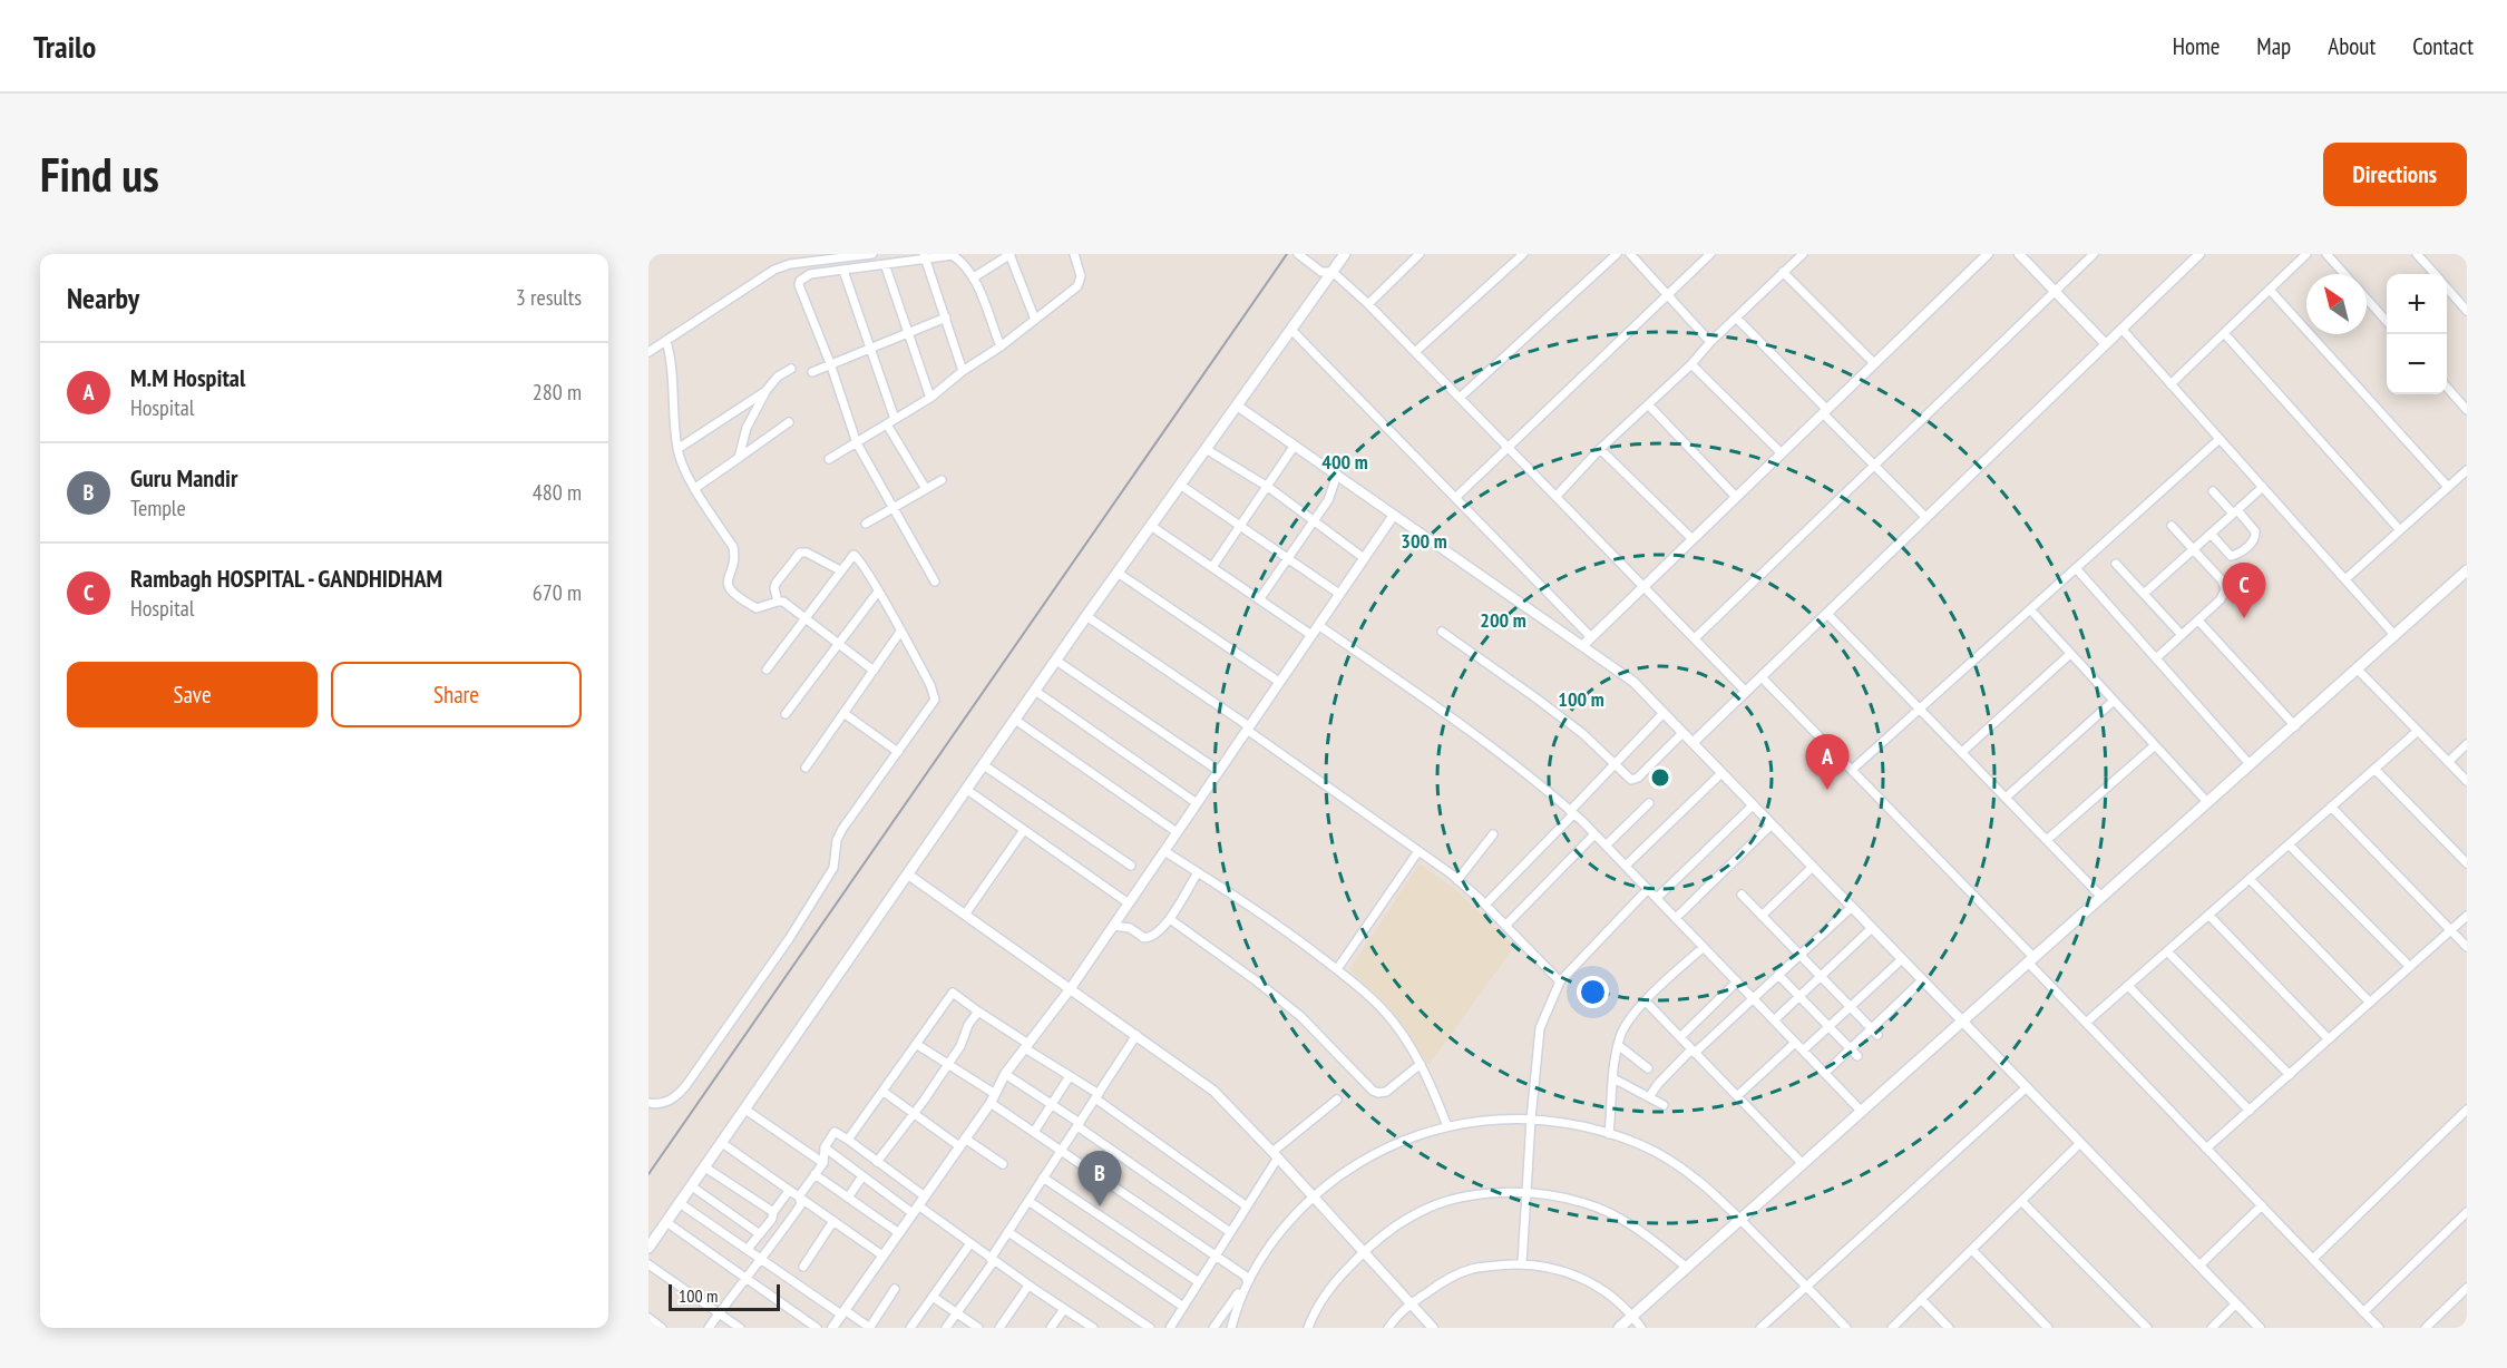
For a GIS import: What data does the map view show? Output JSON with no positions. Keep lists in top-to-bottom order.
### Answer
{
  "scale_bar": "100 m",
  "north": "top left",
  "page": {
    "header": "Trailo",
    "nav": [
      "Home",
      "Map",
      "About",
      "Contact"
    ],
    "buttons": [
      "Directions",
      ["Save", "Share"]
    ],
    "title": "Find us",
    "heading": ["Nearby", "3 results"],
    "map_buttons": ["+", "−"],
    "list": [
      {
        "mark": "A",
        "name": "M.M Hospital",
        "note": "Hospital",
        "value": "280 m"
      },
      {
        "mark": "B",
        "name": "Guru Mandir",
        "note": "Temple",
        "value": "480 m"
      },
      {
        "mark": "C",
        "name": "Rambagh HOSPITAL - GANDHIDHAM",
        "note": "Hospital",
        "value": "670 m"
      }
    ],
    "pins": ["C", "A", "B"],
    "scale": "100 m"
  },
  "rings": [
    "400 m",
    "300 m",
    "200 m",
    "100 m"
  ]
}
